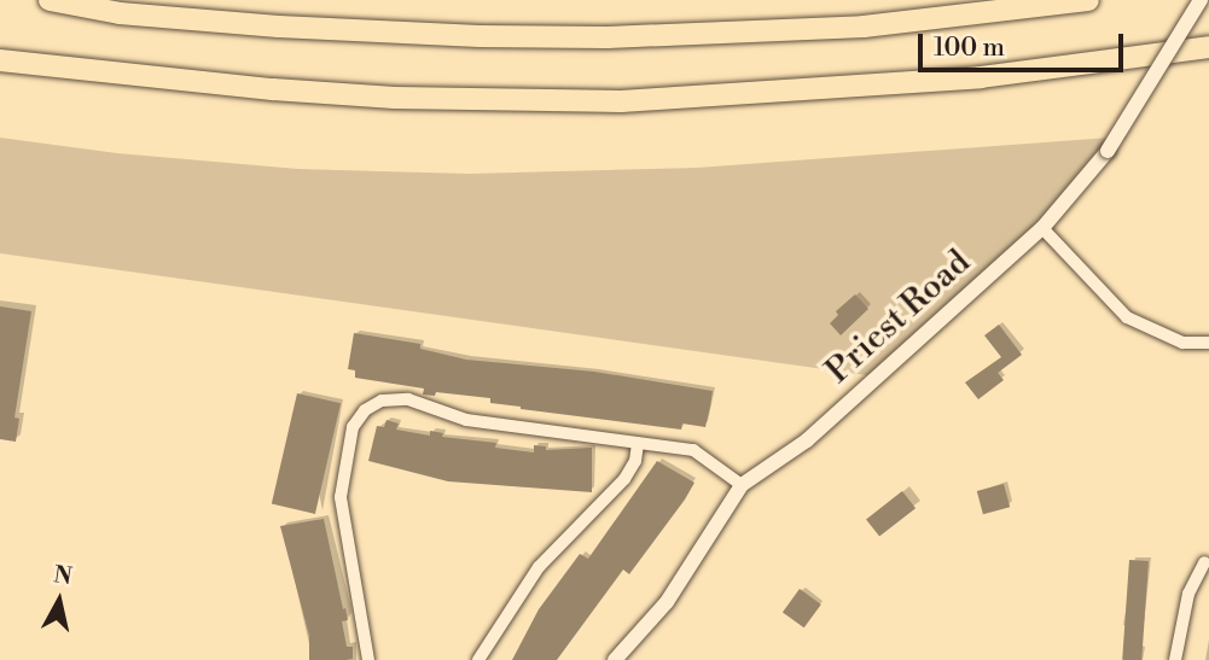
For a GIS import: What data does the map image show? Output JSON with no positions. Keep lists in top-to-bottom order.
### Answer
{
  "streets": {
    "street": ["Priest Road"]
  },
  "scale_bar": "100 m",
  "north": "top"
}
